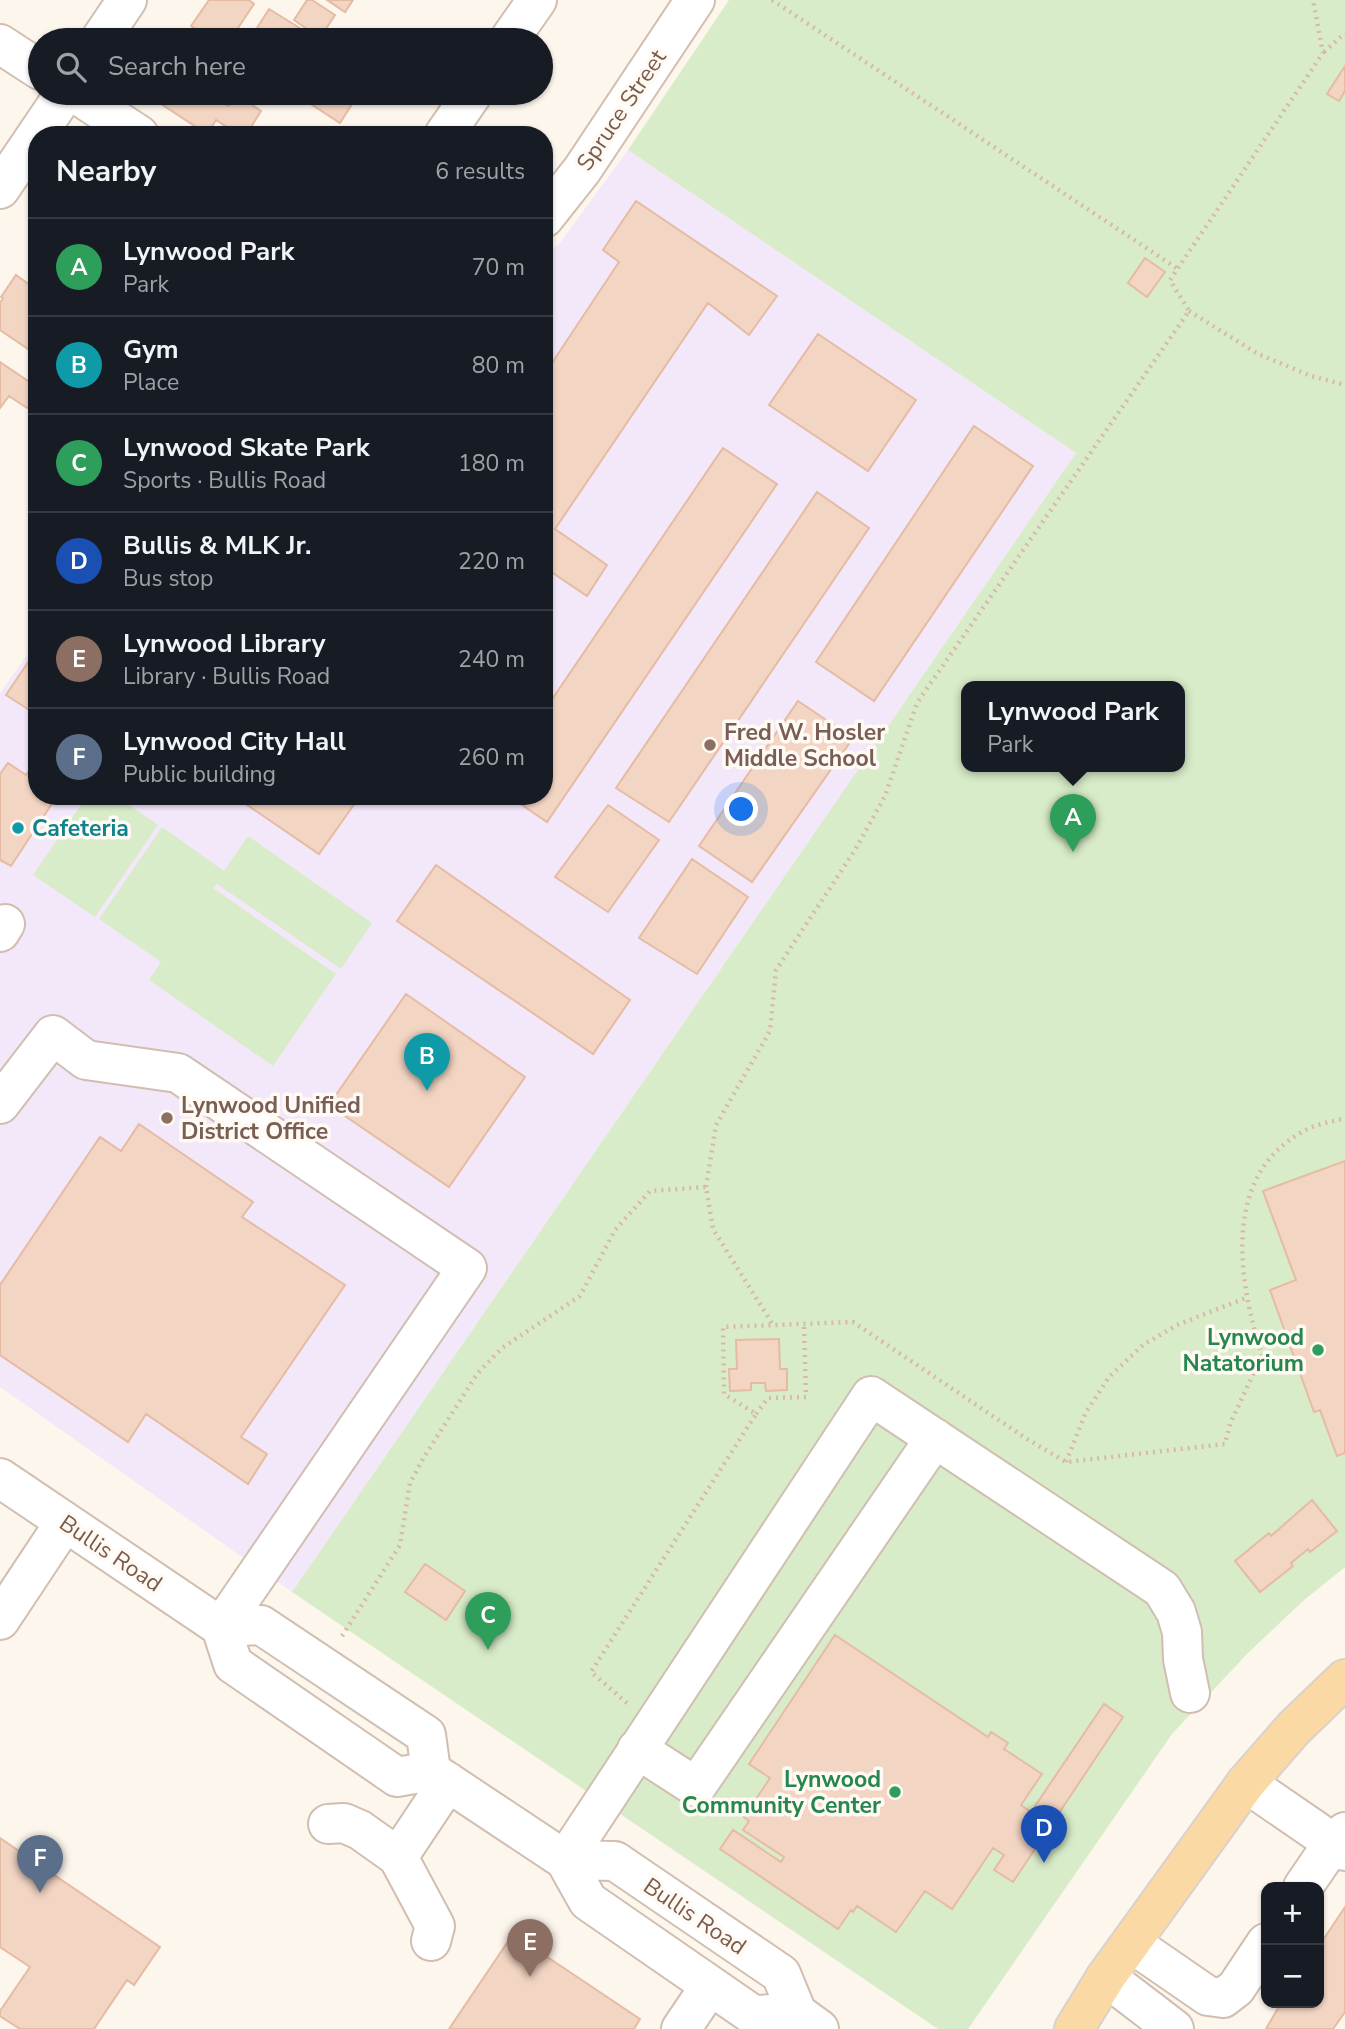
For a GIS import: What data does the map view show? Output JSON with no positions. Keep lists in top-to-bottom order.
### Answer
{
  "streets": {
    "street": ["Spruce Street", "Bullis Road"]
  },
  "places": [
    "Fred W. Hosler Middle School",
    "Cafeteria",
    "Lynwood Unified District Office",
    "Lynwood Natatorium",
    "Lynwood Community Center"
  ],
  "page": {
    "search": "Search here",
    "heading": ["Nearby", "6 results"],
    "list": [
      {
        "mark": "A",
        "name": "Lynwood Park",
        "note": "Park",
        "value": "70 m"
      },
      {
        "mark": "B",
        "name": "Gym",
        "note": "Place",
        "value": "80 m"
      },
      {
        "mark": "C",
        "name": "Lynwood Skate Park",
        "note": "Sports · Bullis Road",
        "value": "180 m"
      },
      {
        "mark": "D",
        "name": "Bullis & MLK Jr.",
        "note": "Bus stop",
        "value": "220 m"
      },
      {
        "mark": "E",
        "name": "Lynwood Library",
        "note": "Library · Bullis Road",
        "value": "240 m"
      },
      {
        "mark": "F",
        "name": "Lynwood City Hall",
        "note": "Public building",
        "value": "260 m"
      }
    ],
    "popup": ["Lynwood Park", "Park"],
    "pins": [
      "A",
      "B",
      "C",
      "D",
      "F",
      "E"
    ],
    "map_buttons": ["+", "−"]
  }
}
